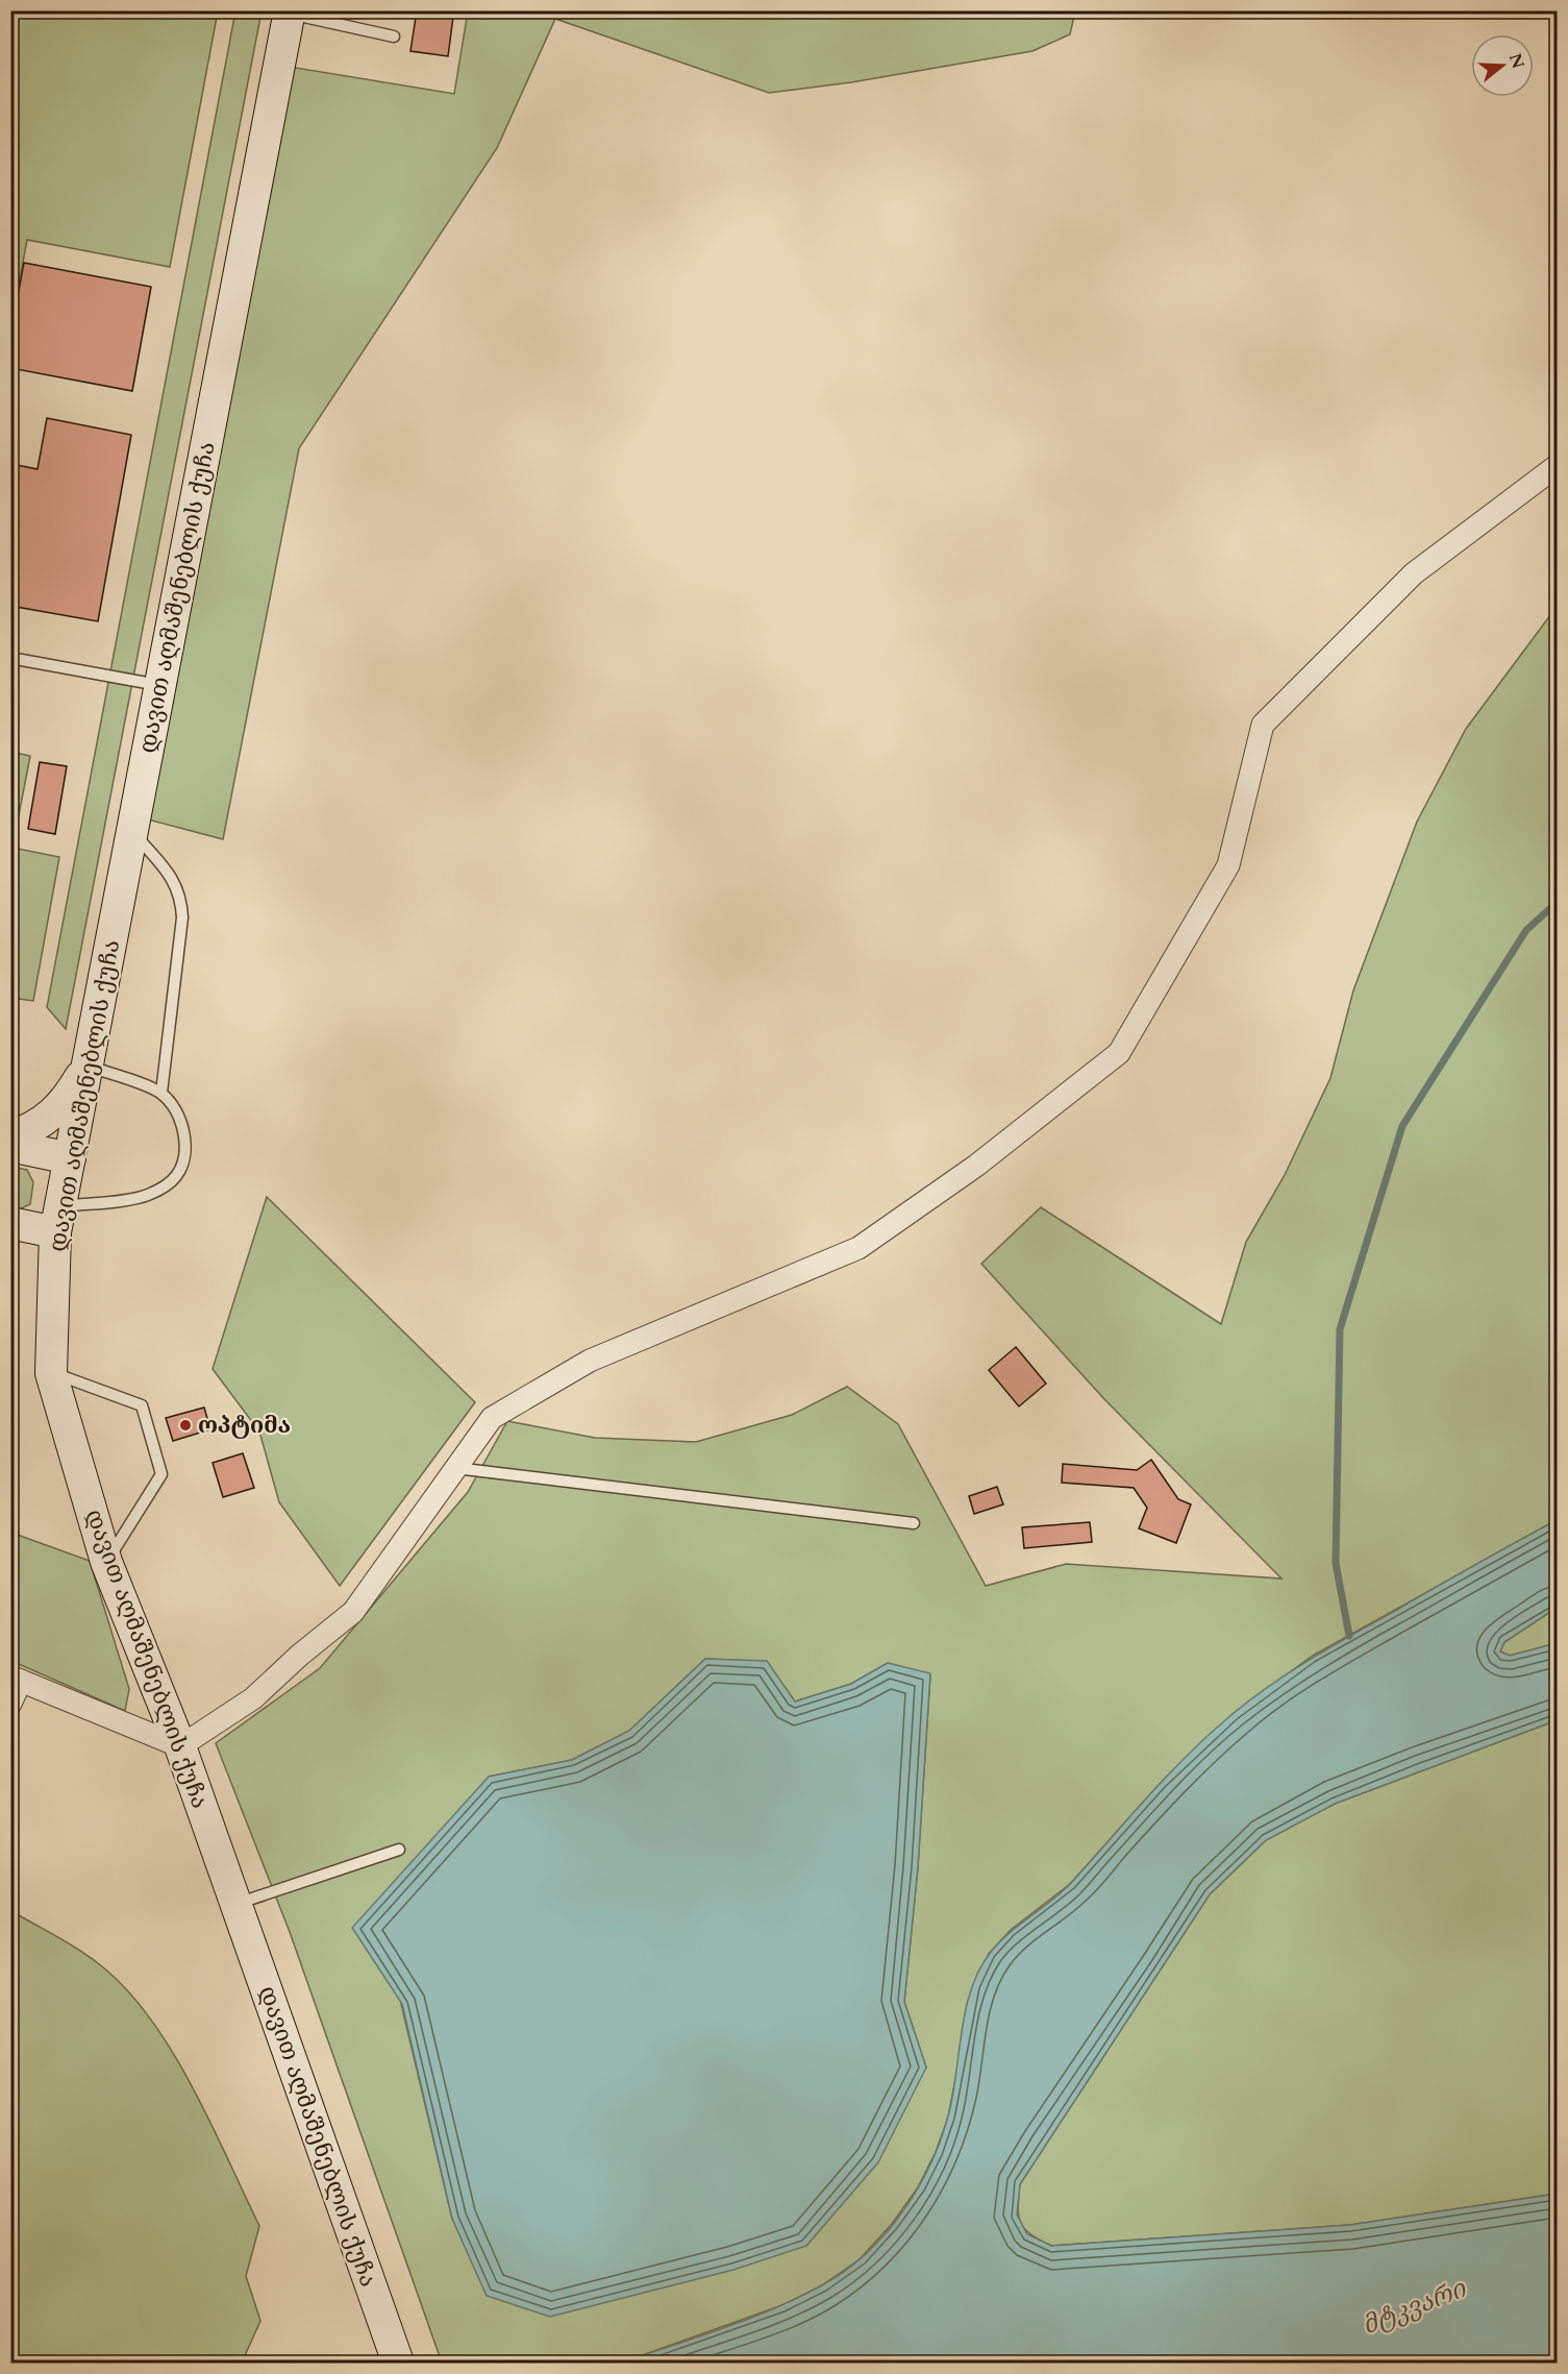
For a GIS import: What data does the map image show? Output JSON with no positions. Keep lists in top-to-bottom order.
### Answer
{
  "streets": {
    "main road": ["დავით აღმაშენებლის ქუჩა"]
  },
  "water": ["მტკვარი"],
  "places": ["ოპტიმა"],
  "north": "right"
}
